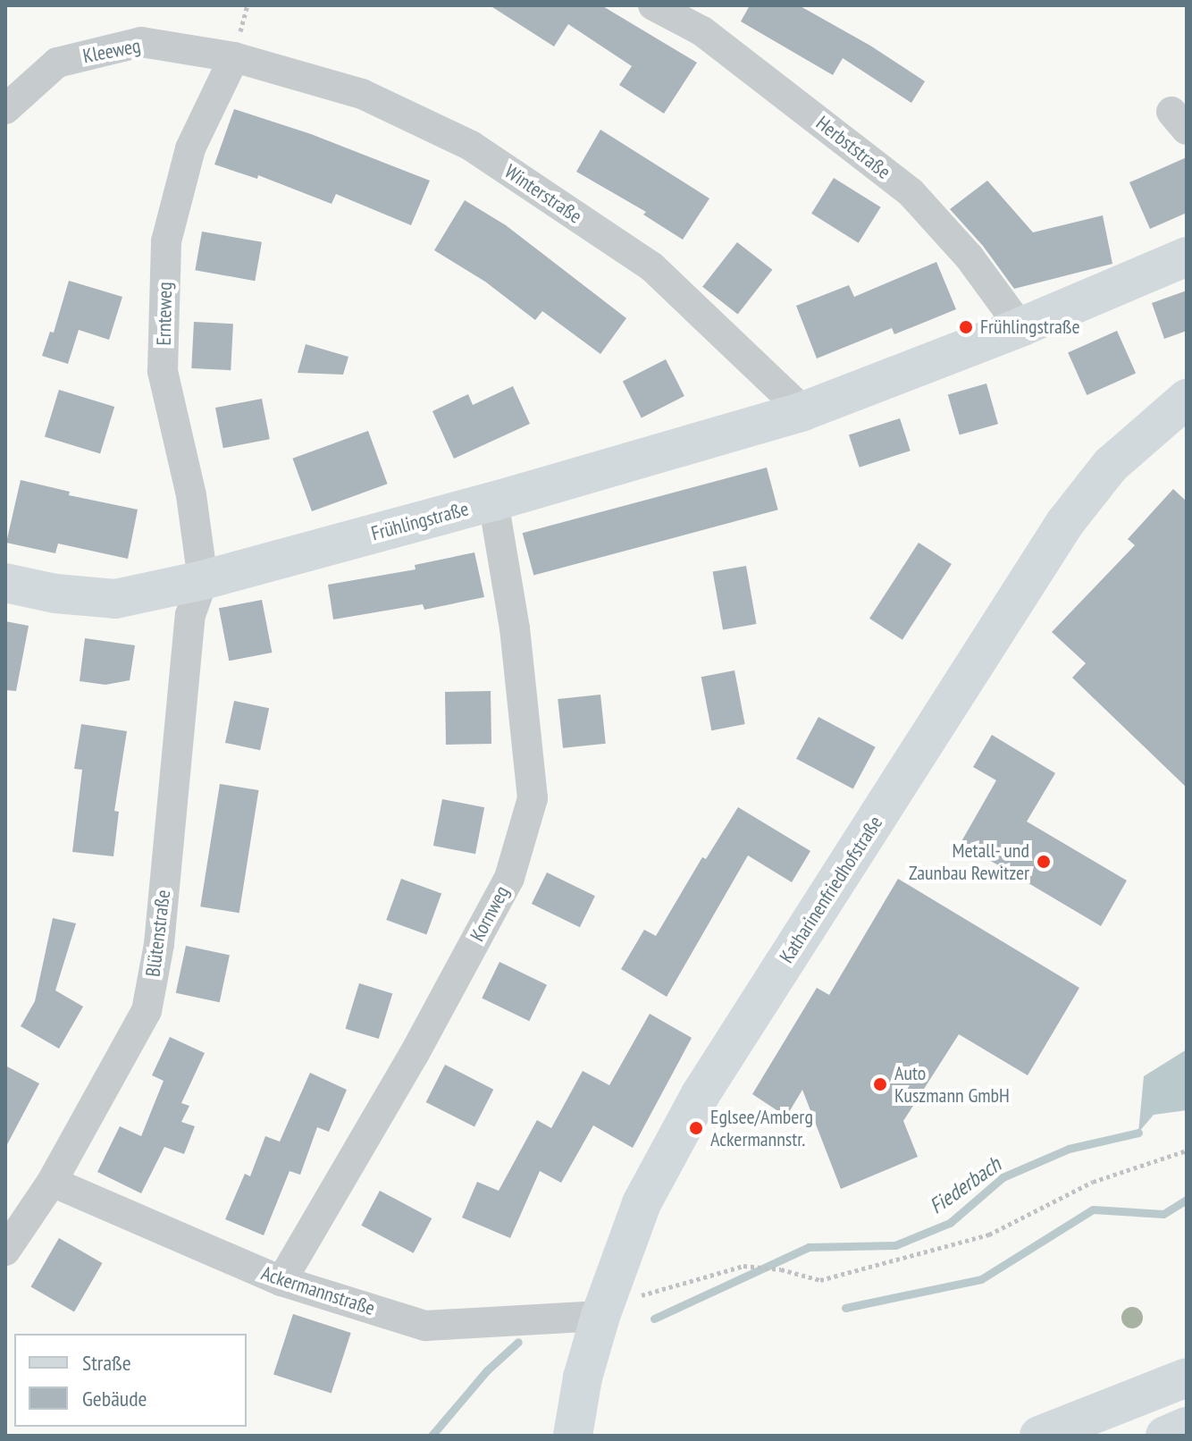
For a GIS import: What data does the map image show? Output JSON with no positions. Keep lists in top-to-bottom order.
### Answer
{
  "streets": {
    "street": [
      "Kleeweg",
      "Herbststraße",
      "Winterstraße",
      "Ernteweg",
      "Frühlingstraße",
      "Katharinenfriedhofstraße",
      "Kornweg",
      "Blütenstraße",
      "Ackermannstraße"
    ]
  },
  "crossings": [
    ["Kleeweg", "Winterstraße"],
    ["Kleeweg", "Ernteweg"],
    ["Herbststraße", "Frühlingstraße"],
    ["Winterstraße", "Ernteweg"],
    ["Winterstraße", "Frühlingstraße"],
    ["Ernteweg", "Frühlingstraße"],
    ["Ernteweg", "Blütenstraße"],
    ["Frühlingstraße", "Kornweg"],
    ["Frühlingstraße", "Blütenstraße"],
    ["Katharinenfriedhofstraße", "Ackermannstraße"],
    ["Kornweg", "Ackermannstraße"],
    ["Blütenstraße", "Ackermannstraße"]
  ],
  "water": ["Fiederbach"],
  "places": [
    "Frühlingstraße",
    "Metall- und Zaunbau Rewitzer",
    "Auto Kuszmann GmbH",
    "Eglsee/Amberg Ackermannstr."
  ],
  "legend": ["Straße", "Gebäude"]
}
